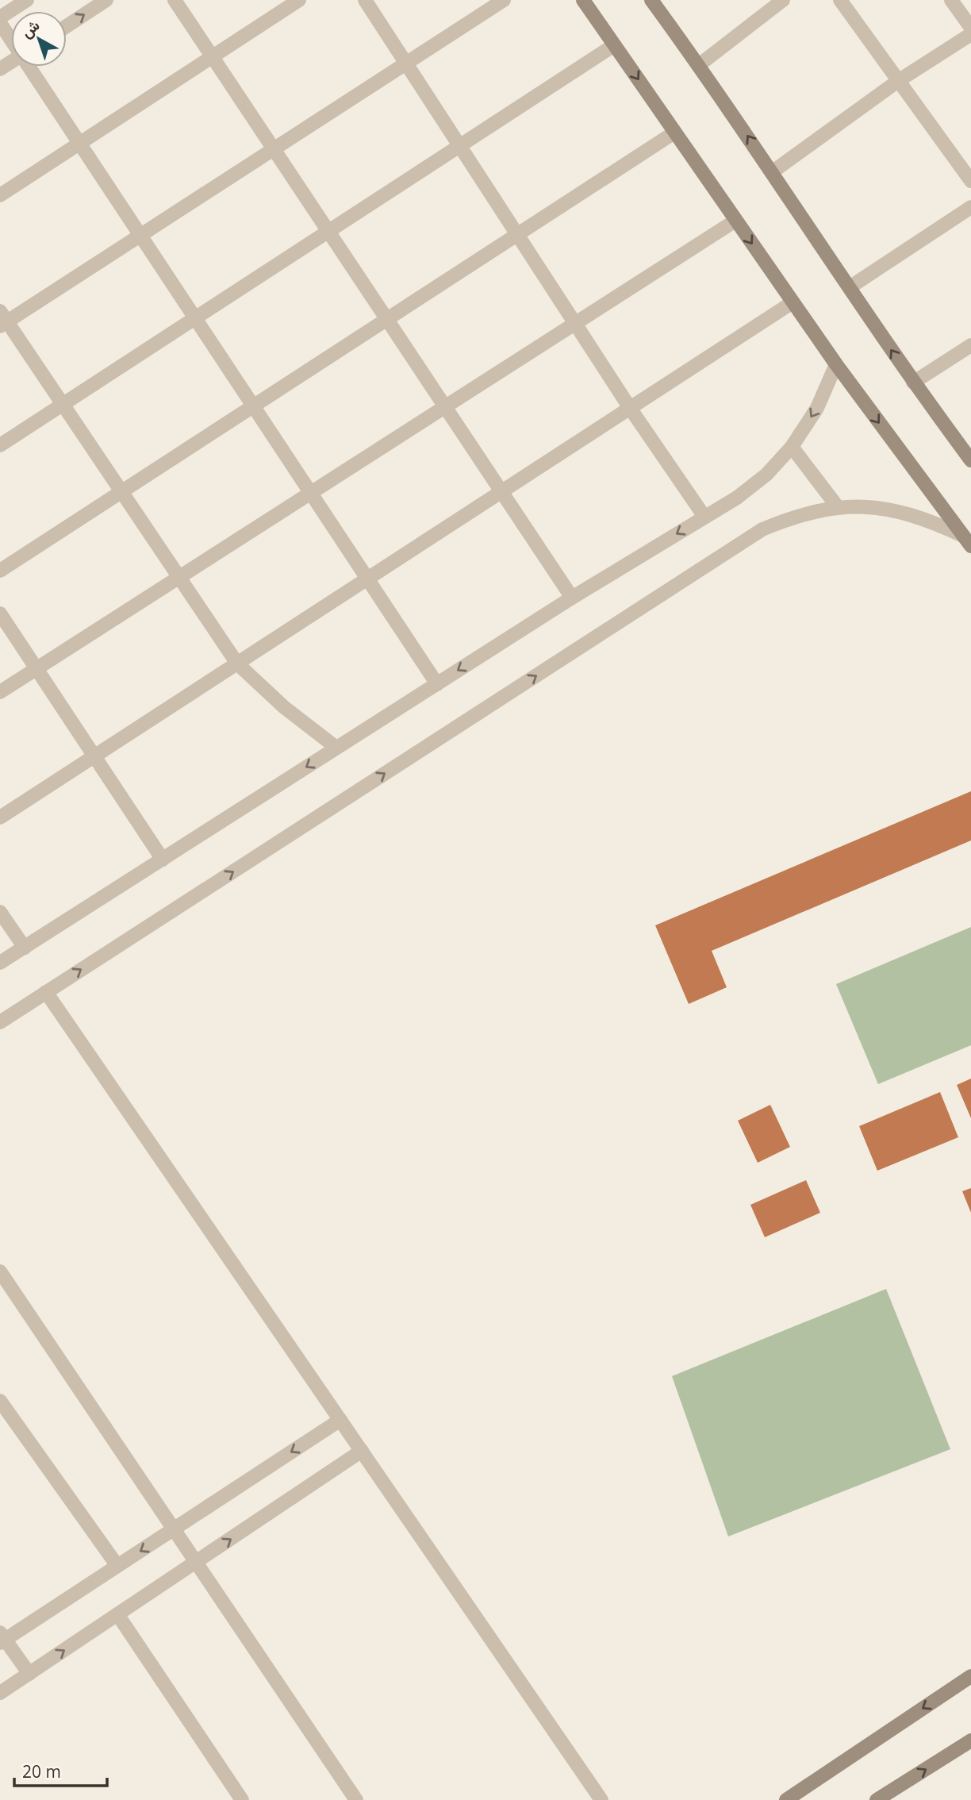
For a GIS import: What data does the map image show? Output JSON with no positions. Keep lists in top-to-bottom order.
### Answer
{
  "scale_bar": "20 m",
  "north": "top left"
}
